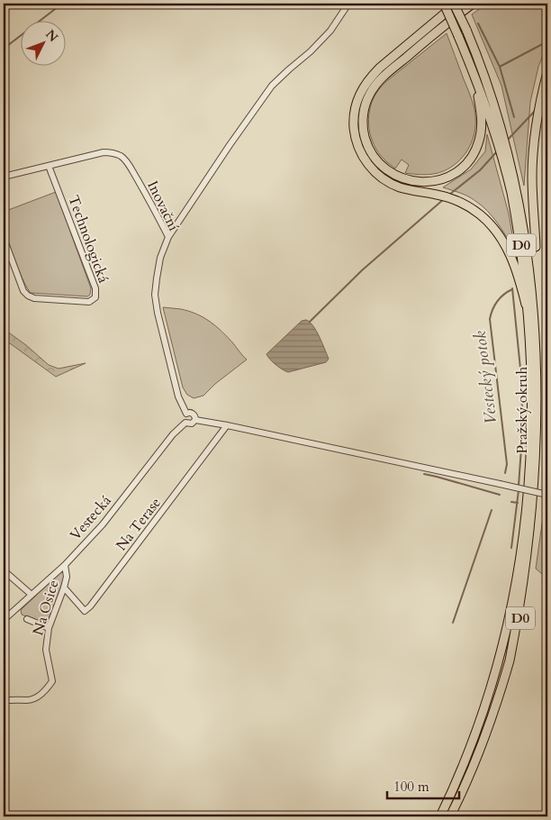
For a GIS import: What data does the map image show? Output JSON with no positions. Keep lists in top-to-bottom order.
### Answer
{
  "streets": {
    "highway": ["D0", "Pražský okruh"],
    "street": [
      "Inovační",
      "Technologická",
      "Vestecká",
      "Na Terase",
      "Na Osice"
    ]
  },
  "crossings": [
    ["Inovační", "Technologická"],
    ["Inovační", "Vestecká"],
    ["Vestecká", "Na Terase"],
    ["Vestecká", "Na Osice"],
    ["Na Terase", "Na Osice"]
  ],
  "water": ["Vestecký potok"],
  "scale_bar": "100 m",
  "north": "top right"
}
